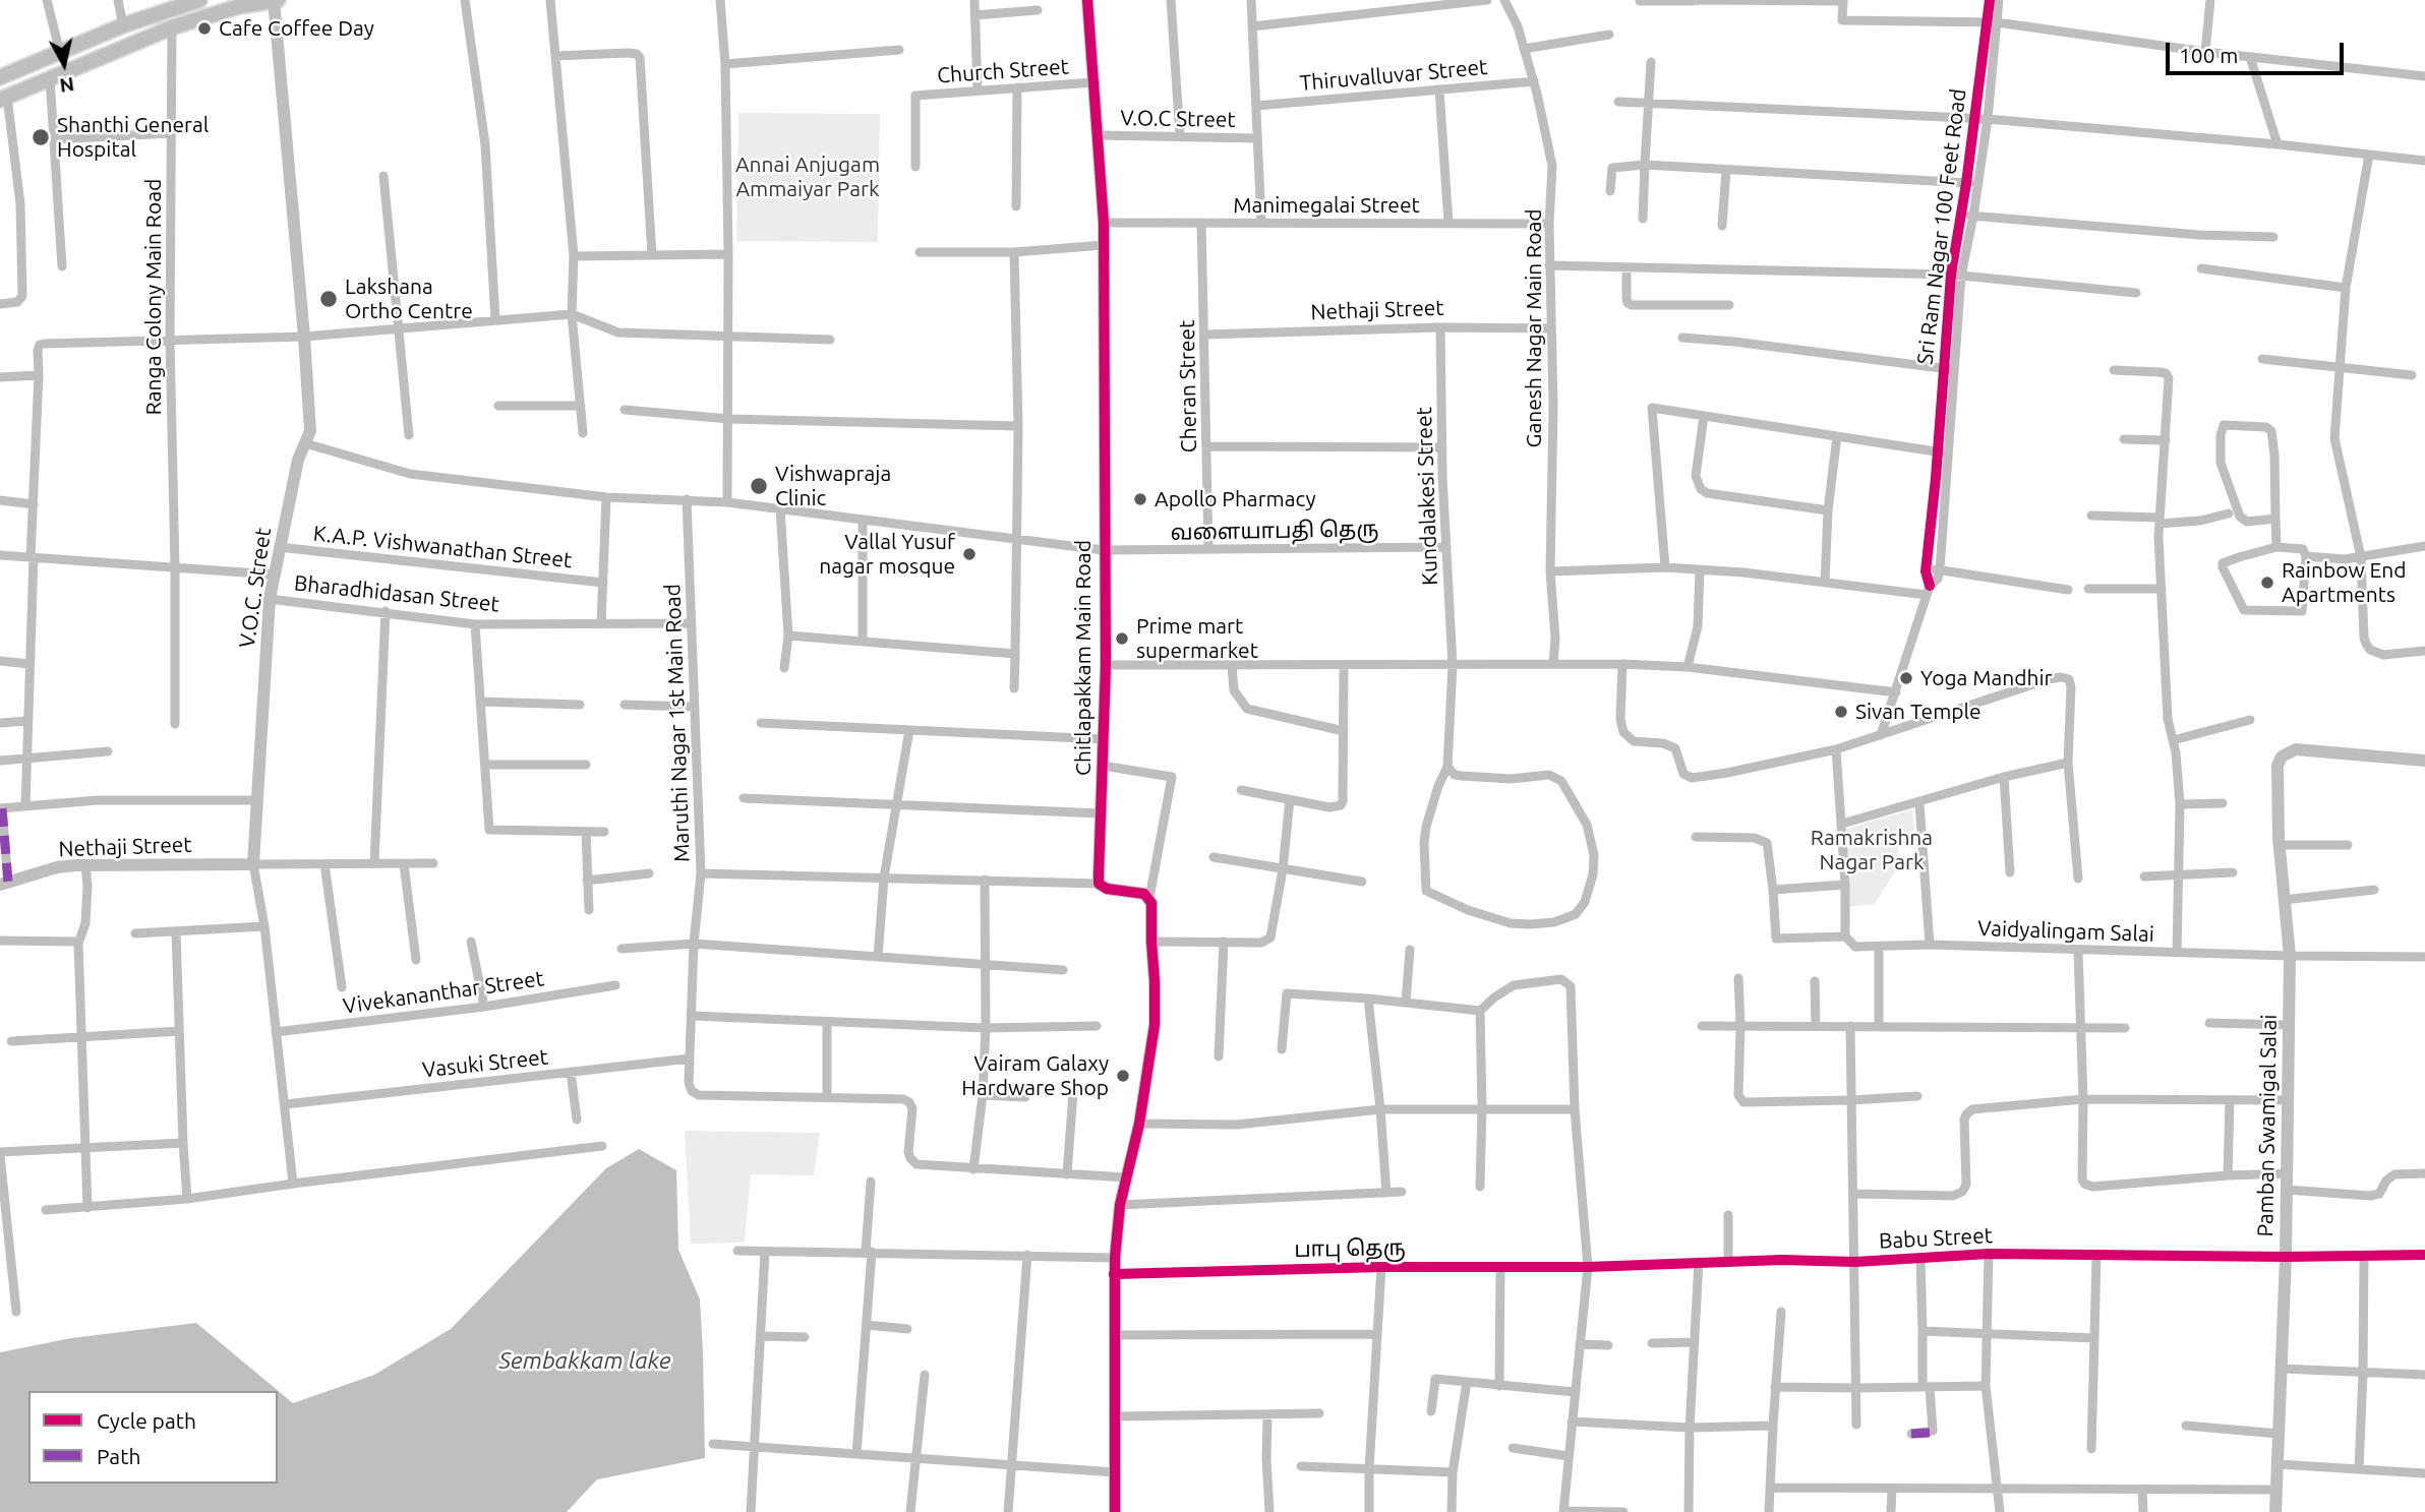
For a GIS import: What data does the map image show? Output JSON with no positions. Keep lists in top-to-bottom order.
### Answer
{
  "streets": {
    "street": [
      "Church Street",
      "Thiruvalluvar Street",
      "V.O.C Street",
      "Manimegalai Street",
      "Sri Ram Nagar 100 Feet Road",
      "Ranga Colony Main Road",
      "Nethaji Street",
      "Ganesh Nagar Main Road",
      "Cheran Street",
      "Kundalakesi Street",
      "வளையாபதி தெரு",
      "K.A.P. Vishwanathan Street",
      "V.O.C. Street",
      "Bharadhidasan Street",
      "Chitlapakkam Main Road",
      "Maruthi Nagar 1st Main Road",
      "Vaidyalingam Salai",
      "Vivekananthar Street",
      "Vasuki Street",
      "Pamban Swamigal Salai",
      "Babu Street",
      "பாபு தெரு"
    ]
  },
  "crossings": [
    ["Church Street", "Chitlapakkam Main Road"],
    ["Thiruvalluvar Street", "Ganesh Nagar Main Road"],
    ["V.O.C Street", "Chitlapakkam Main Road"],
    ["Manimegalai Street", "Ganesh Nagar Main Road"],
    ["Manimegalai Street", "Cheran Street"],
    ["Manimegalai Street", "Chitlapakkam Main Road"],
    ["Nethaji Street", "Ganesh Nagar Main Road"],
    ["Nethaji Street", "Cheran Street"],
    ["Nethaji Street", "Kundalakesi Street"],
    ["Nethaji Street", "V.O.C. Street"],
    ["Cheran Street", "வளையாபதி தெரு"],
    ["Kundalakesi Street", "வளையாபதி தெரு"],
    ["வளையாபதி தெரு", "V.O.C. Street"],
    ["வளையாபதி தெரு", "Chitlapakkam Main Road"],
    ["வளையாபதி தெரு", "Maruthi Nagar 1st Main Road"],
    ["K.A.P. Vishwanathan Street", "V.O.C. Street"],
    ["V.O.C. Street", "Bharadhidasan Street"],
    ["V.O.C. Street", "Vivekananthar Street"],
    ["V.O.C. Street", "Vasuki Street"],
    ["Bharadhidasan Street", "Maruthi Nagar 1st Main Road"],
    ["Maruthi Nagar 1st Main Road", "Vasuki Street"],
    ["Vaidyalingam Salai", "Pamban Swamigal Salai"],
    ["Pamban Swamigal Salai", "Babu Street"],
    ["Babu Street", "பாபு தெரு"]
  ],
  "water": ["Sembakkam lake"],
  "parks": ["Annai Anjugam Ammaiyar Park", "Ramakrishna Nagar Park"],
  "places": [
    "Cafe Coffee Day",
    "Shanthi General Hospital",
    "Lakshana Ortho Centre",
    "Vishwapraja Clinic",
    "Apollo Pharmacy",
    "Vallal Yusuf nagar mosque",
    "Rainbow End Apartments",
    "Prime mart supermarket",
    "Yoga Mandhir",
    "Sivan Temple",
    "Vairam Galaxy Hardware Shop"
  ],
  "legend": ["Cycle path", "Path"],
  "scale_bar": "100 m",
  "north": "bottom"
}
